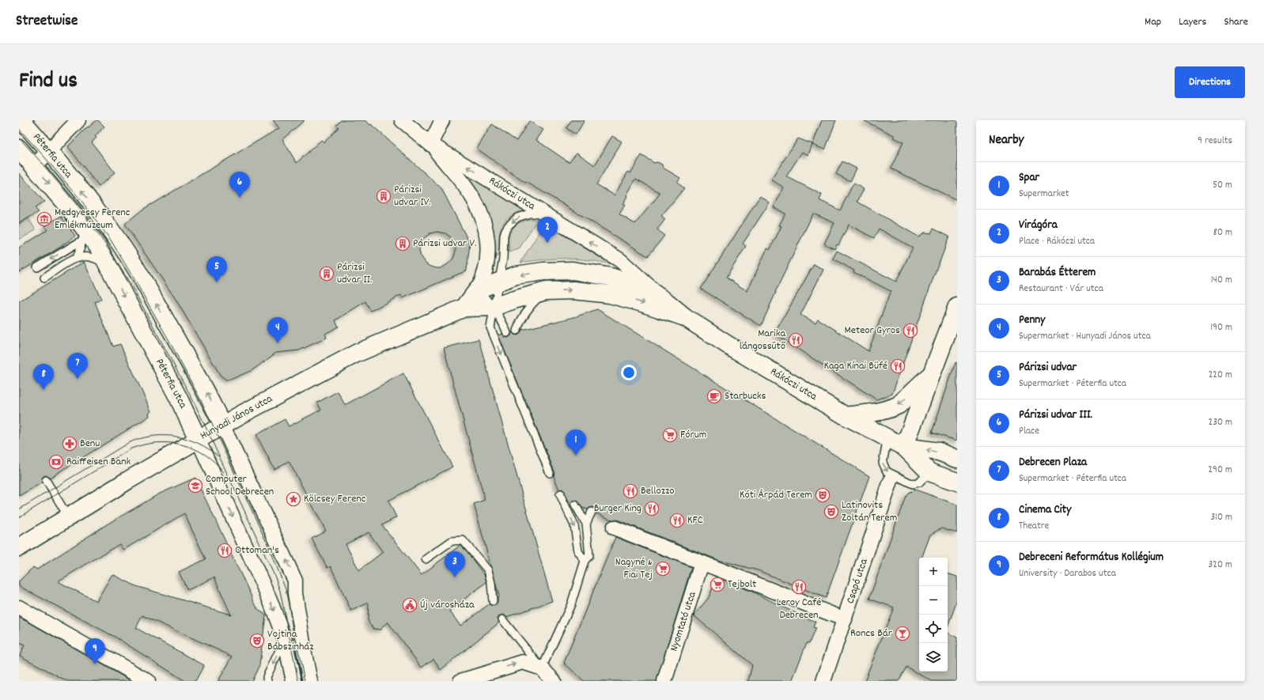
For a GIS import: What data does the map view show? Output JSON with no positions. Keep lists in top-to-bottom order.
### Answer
{
  "streets": {
    "street": [
      "Péterfia utca",
      "Rákóczi utca",
      "Hunyadi János utca",
      "Csapó utca",
      "Nyomtató utca"
    ]
  },
  "crossings": [
    ["Péterfia utca", "Hunyadi János utca"],
    ["Rákóczi utca", "Hunyadi János utca"]
  ],
  "places": {
    "building": ["Párizsi udvar IV.", "Párizsi udvar V.", "Párizsi udvar II."],
    "museum": ["Medgyessy Ferenc Emlékmúzeum"],
    "restaurant": [
      "Meteor Gyros",
      "Marika lángossütő",
      "Kaga Kínai Büfé",
      "Bellozzo",
      "Burger King",
      "KFC",
      "Ottoman's",
      "Leroy Café Debrecen"
    ],
    "cafe": ["Starbucks"],
    "supermarket": ["Fórum", "Nagyné & Fiai Tej", "Tejbolt"],
    "pharmacy": ["Benu"],
    "bank": ["Raiffeisen Bank"],
    "school or university": ["Computer School Debrecen"],
    "theatre": ["Kóti Árpád Terem", "Latinovits Zoltán Terem", "Vojtina Bábszinház"],
    "place": ["Kölcsey Ferenc"],
    "public building": ["Új városháza"],
    "bar": ["Roncs Bár"]
  },
  "page": {
    "header": "Streetwise",
    "nav": ["Map", "Layers", "Share"],
    "title": "Find us",
    "buttons": "Directions",
    "heading": ["Nearby", "9 results"],
    "list": [
      {
        "mark": "1",
        "name": "Spar",
        "note": "Supermarket",
        "value": "50 m"
      },
      {
        "mark": "2",
        "name": "Virágóra",
        "note": "Place · Rákóczi utca",
        "value": "80 m"
      },
      {
        "mark": "3",
        "name": "Barabás Étterem",
        "note": "Restaurant · Vár utca",
        "value": "140 m"
      },
      {
        "mark": "4",
        "name": "Penny",
        "note": "Supermarket · Hunyadi János utca",
        "value": "190 m"
      },
      {
        "mark": "5",
        "name": "Párizsi udvar",
        "note": "Supermarket · Péterfia utca",
        "value": "220 m"
      },
      {
        "mark": "6",
        "name": "Párizsi udvar III.",
        "note": "Place",
        "value": "230 m"
      },
      {
        "mark": "7",
        "name": "Debrecen Plaza",
        "note": "Supermarket · Péterfia utca",
        "value": "290 m"
      },
      {
        "mark": "8",
        "name": "Cinema City",
        "note": "Theatre",
        "value": "310 m"
      },
      {
        "mark": "9",
        "name": "Debreceni Református Kollégium",
        "note": "University · Darabos utca",
        "value": "320 m"
      }
    ],
    "pins": [
      "6",
      "2",
      "5",
      "4",
      "7",
      "8",
      "1",
      "3",
      "9"
    ],
    "map_buttons": ["+", "−"]
  }
}
